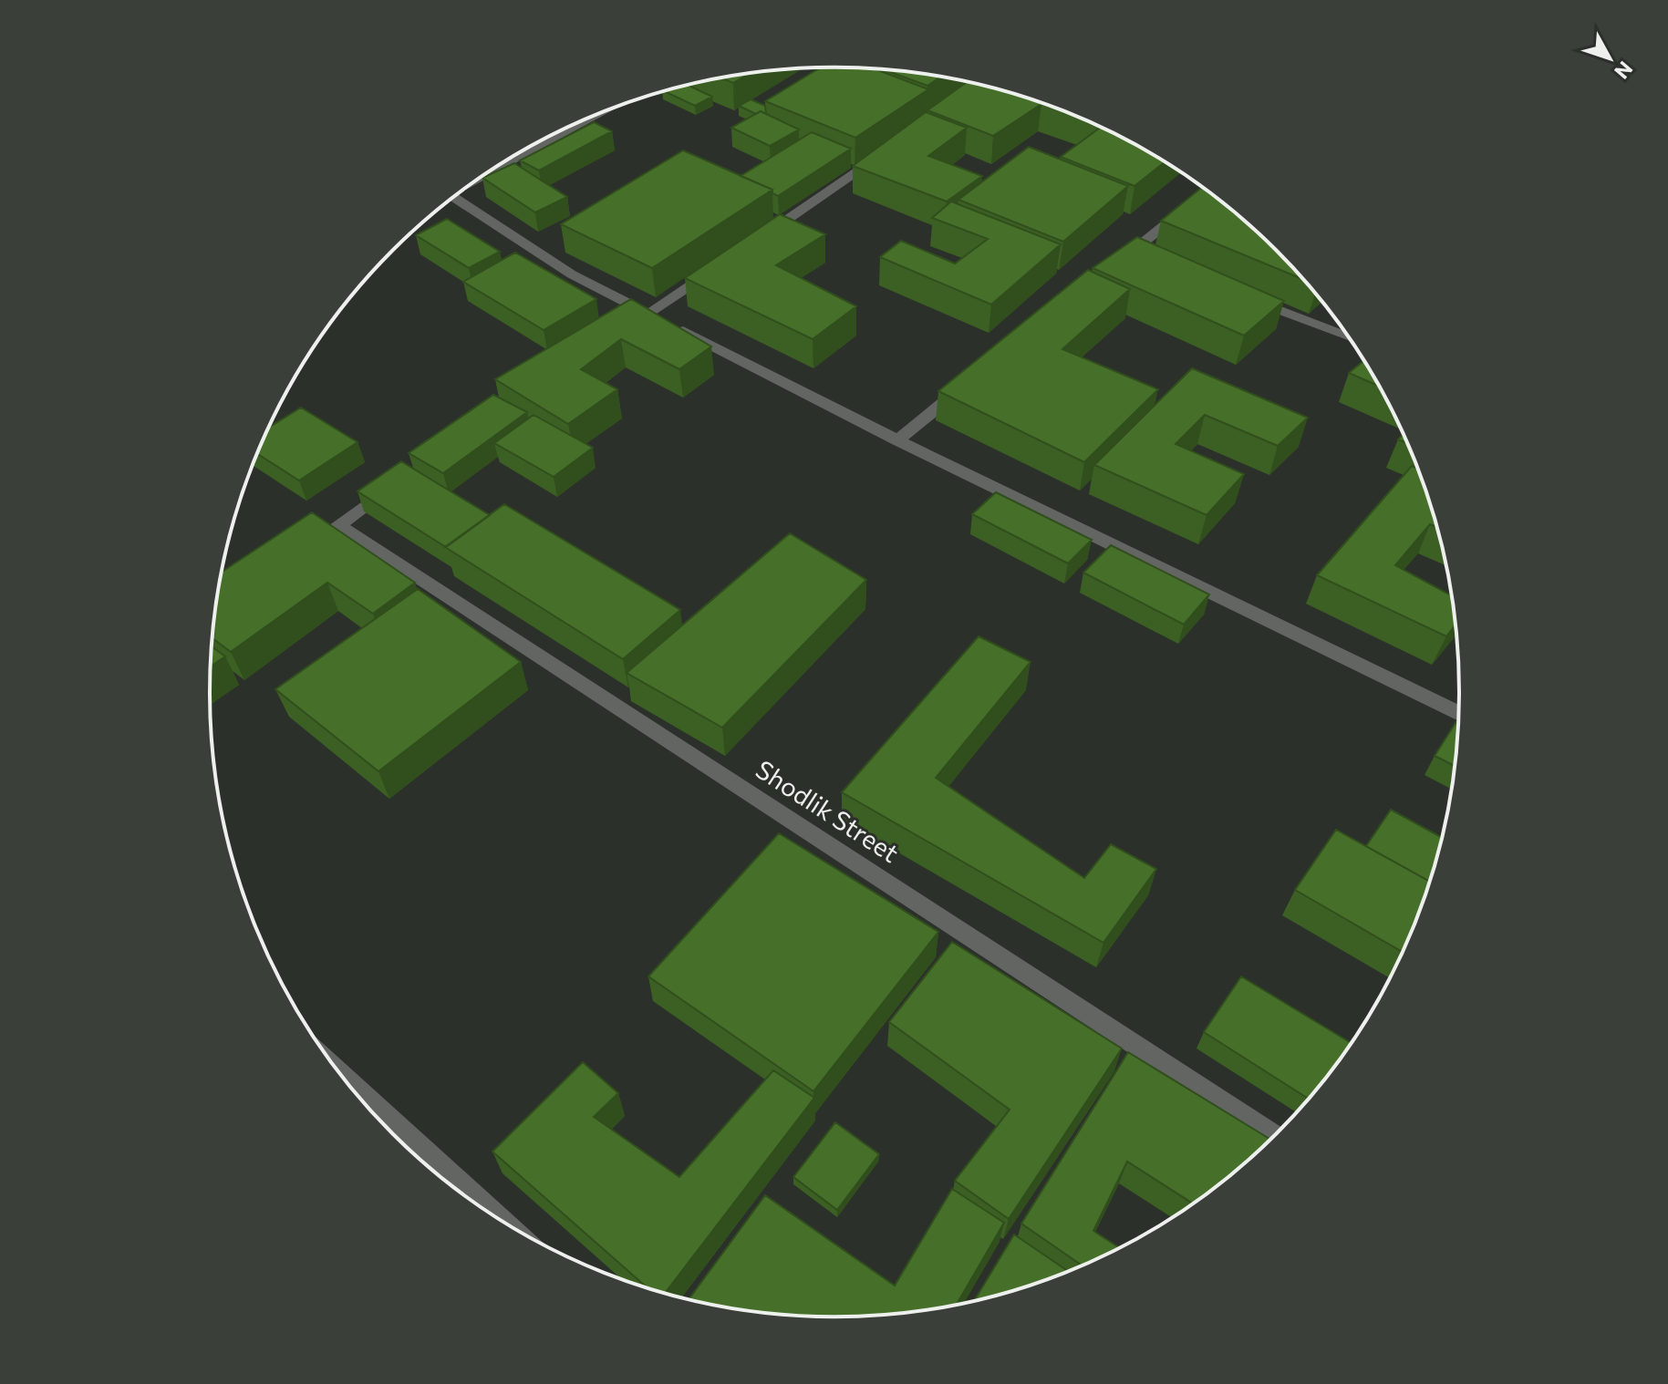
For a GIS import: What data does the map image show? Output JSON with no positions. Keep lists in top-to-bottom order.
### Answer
{
  "streets": {
    "street": ["Shodlik Street"]
  },
  "north": "bottom right"
}
